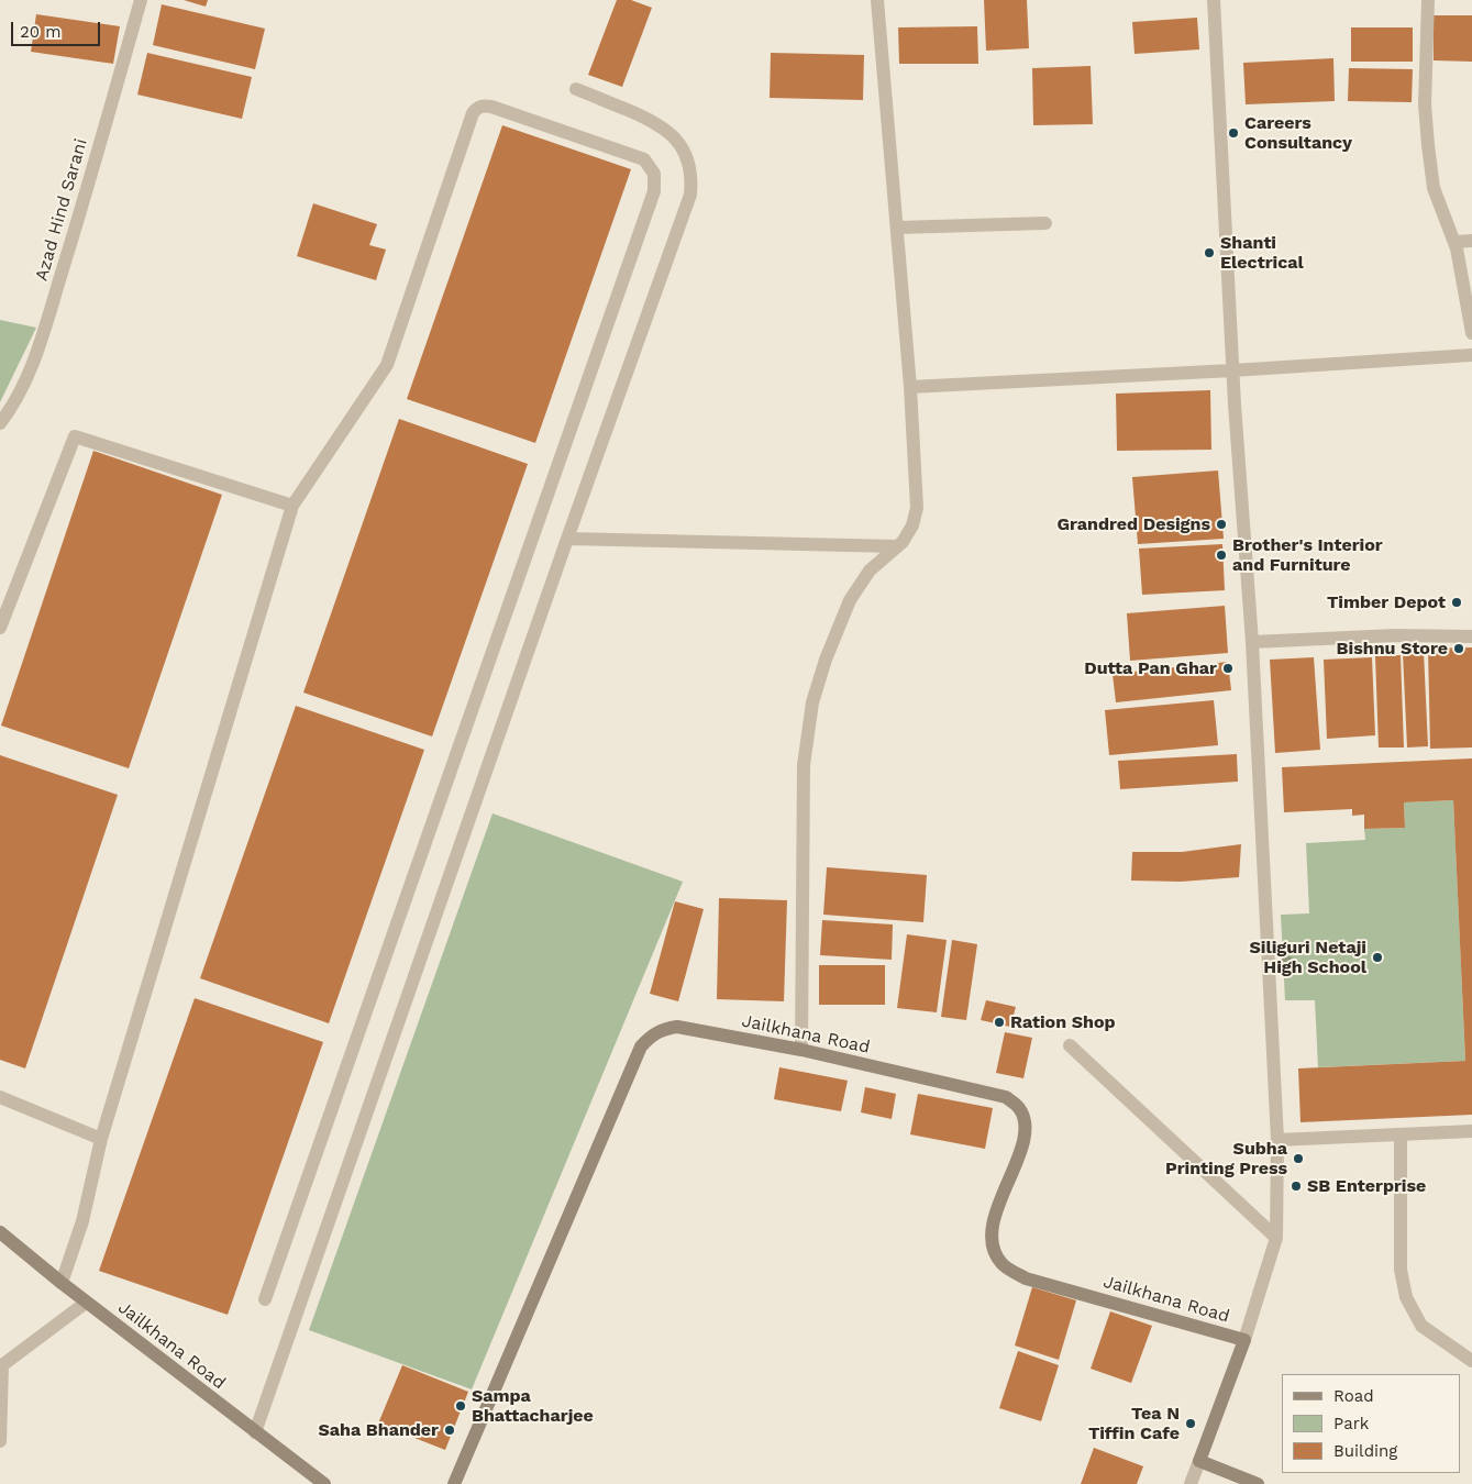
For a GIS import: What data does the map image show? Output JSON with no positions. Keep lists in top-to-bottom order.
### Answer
{
  "streets": {
    "street": ["Azad Hind Sarani", "Jailkhana Road"]
  },
  "places": [
    "Careers Consultancy",
    "Shanti Electrical",
    "Grandred Designs",
    "Brother's Interior and Furniture",
    "Timber Depot",
    "Bishnu Store",
    "Dutta Pan Ghar",
    "Siliguri Netaji High School",
    "Ration Shop",
    "Subha Printing Press",
    "SB Enterprise",
    "Sampa Bhattacharjee",
    "Tea N Tiffin Cafe",
    "Saha Bhander"
  ],
  "legend": ["Road", "Park", "Building"],
  "scale_bar": "20 m"
}
